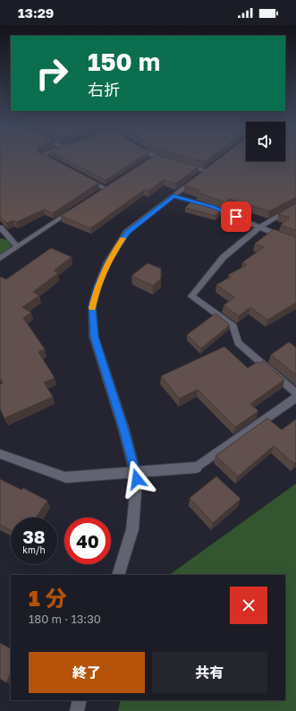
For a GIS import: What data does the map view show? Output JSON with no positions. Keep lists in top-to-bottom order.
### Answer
{
  "page": {
    "status": "13:29",
    "turn": ["150 m", "右折"],
    "speed": "38 km/h",
    "limit": "40",
    "heading": ["1 分", "180 m · 13:30"],
    "buttons": ["終了", "共有"]
  }
}
